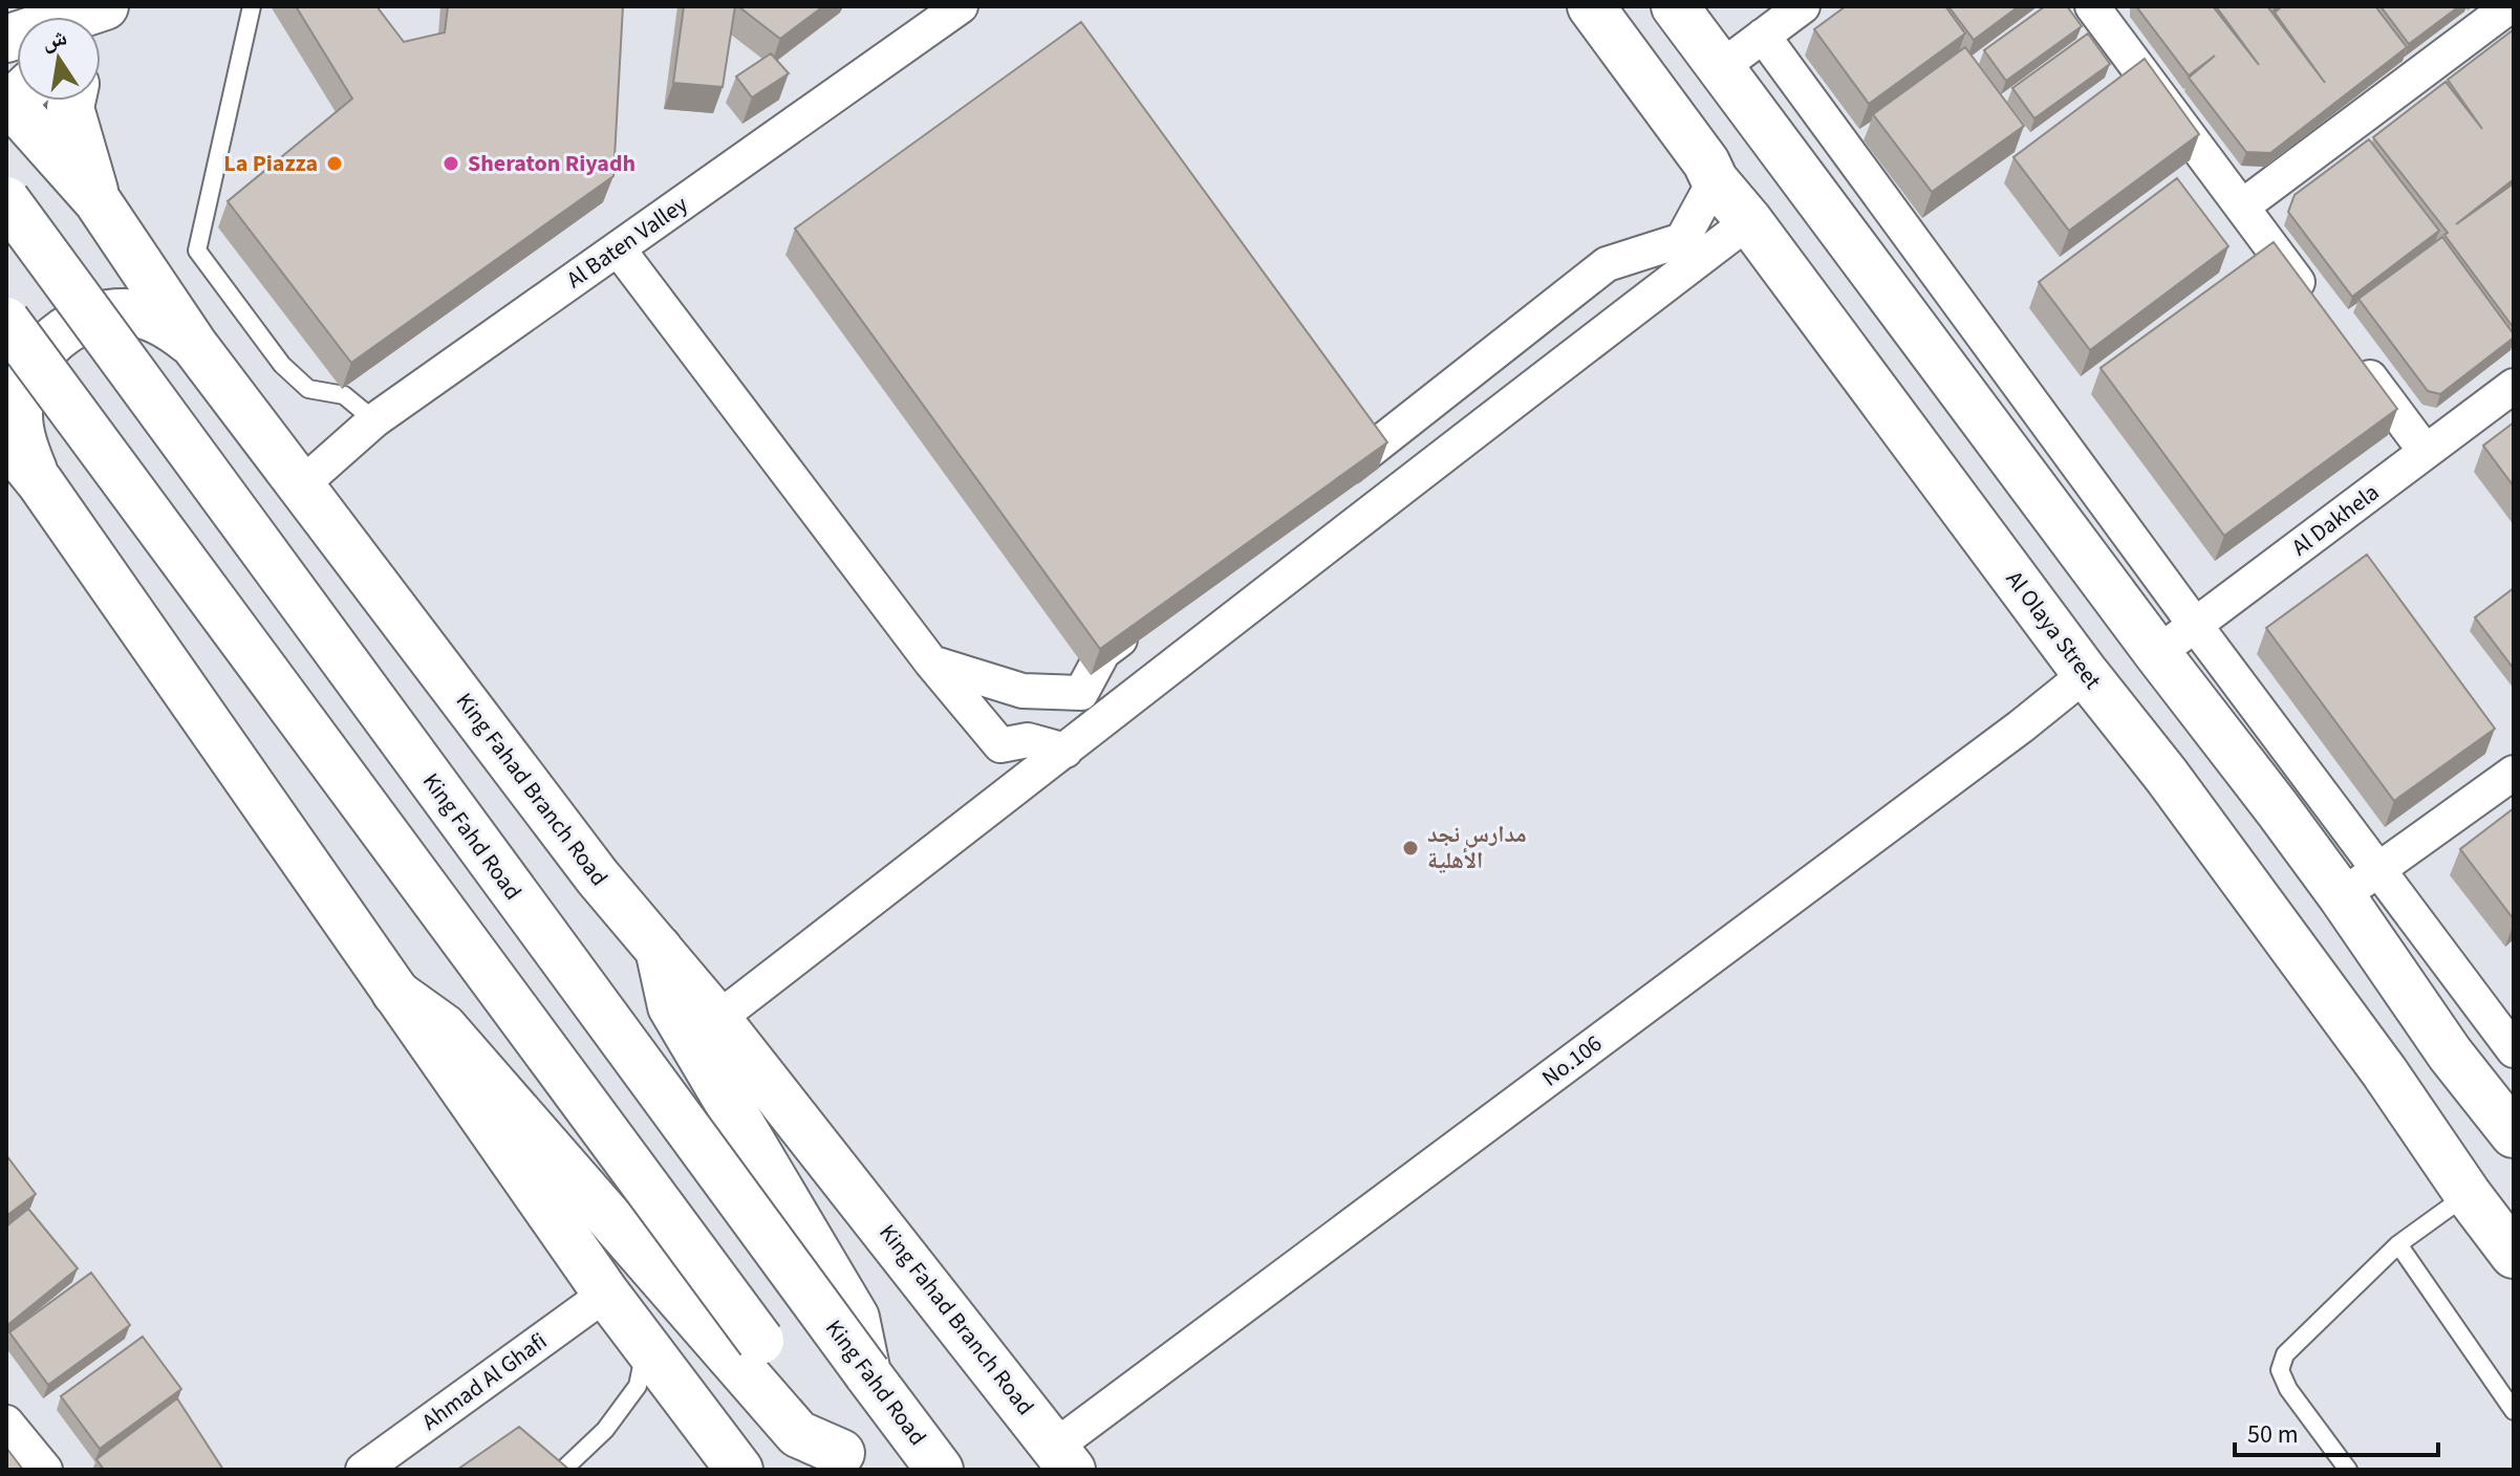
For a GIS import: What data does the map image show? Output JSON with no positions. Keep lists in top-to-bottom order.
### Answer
{
  "streets": {
    "main road": ["Al Olaya Street", "King Fahad Branch Road", "King Fahd Road"],
    "street": [
      "Al Baten Valley",
      "Al Dakhela",
      "No.106",
      "Ahmad Al Ghafi"
    ]
  },
  "crossings": [
    ["Al Baten Valley", "King Fahad Branch Road"],
    ["Al Olaya Street", "No.106"],
    ["King Fahad Branch Road", "No.106"]
  ],
  "places": ["La Piazza", "Sheraton Riyadh", "مدارس نجد الأهلية"],
  "scale_bar": "50 m",
  "north": "top"
}
